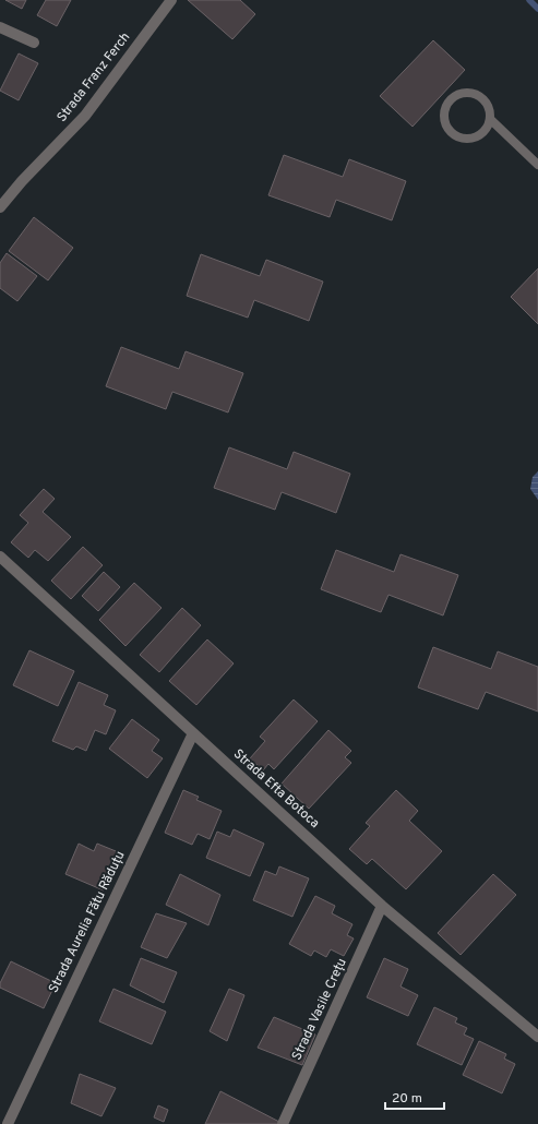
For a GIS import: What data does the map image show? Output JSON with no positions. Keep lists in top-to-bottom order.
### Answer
{
  "streets": {
    "street": [
      "Strada Franz Ferch",
      "Strada Efta Botoca",
      "Strada Aurelia Fătu Răduțu",
      "Strada Vasile Crețu"
    ]
  },
  "crossings": [
    ["Strada Efta Botoca", "Strada Aurelia Fătu Răduțu"],
    ["Strada Efta Botoca", "Strada Vasile Crețu"]
  ],
  "scale_bar": "20 m"
}
